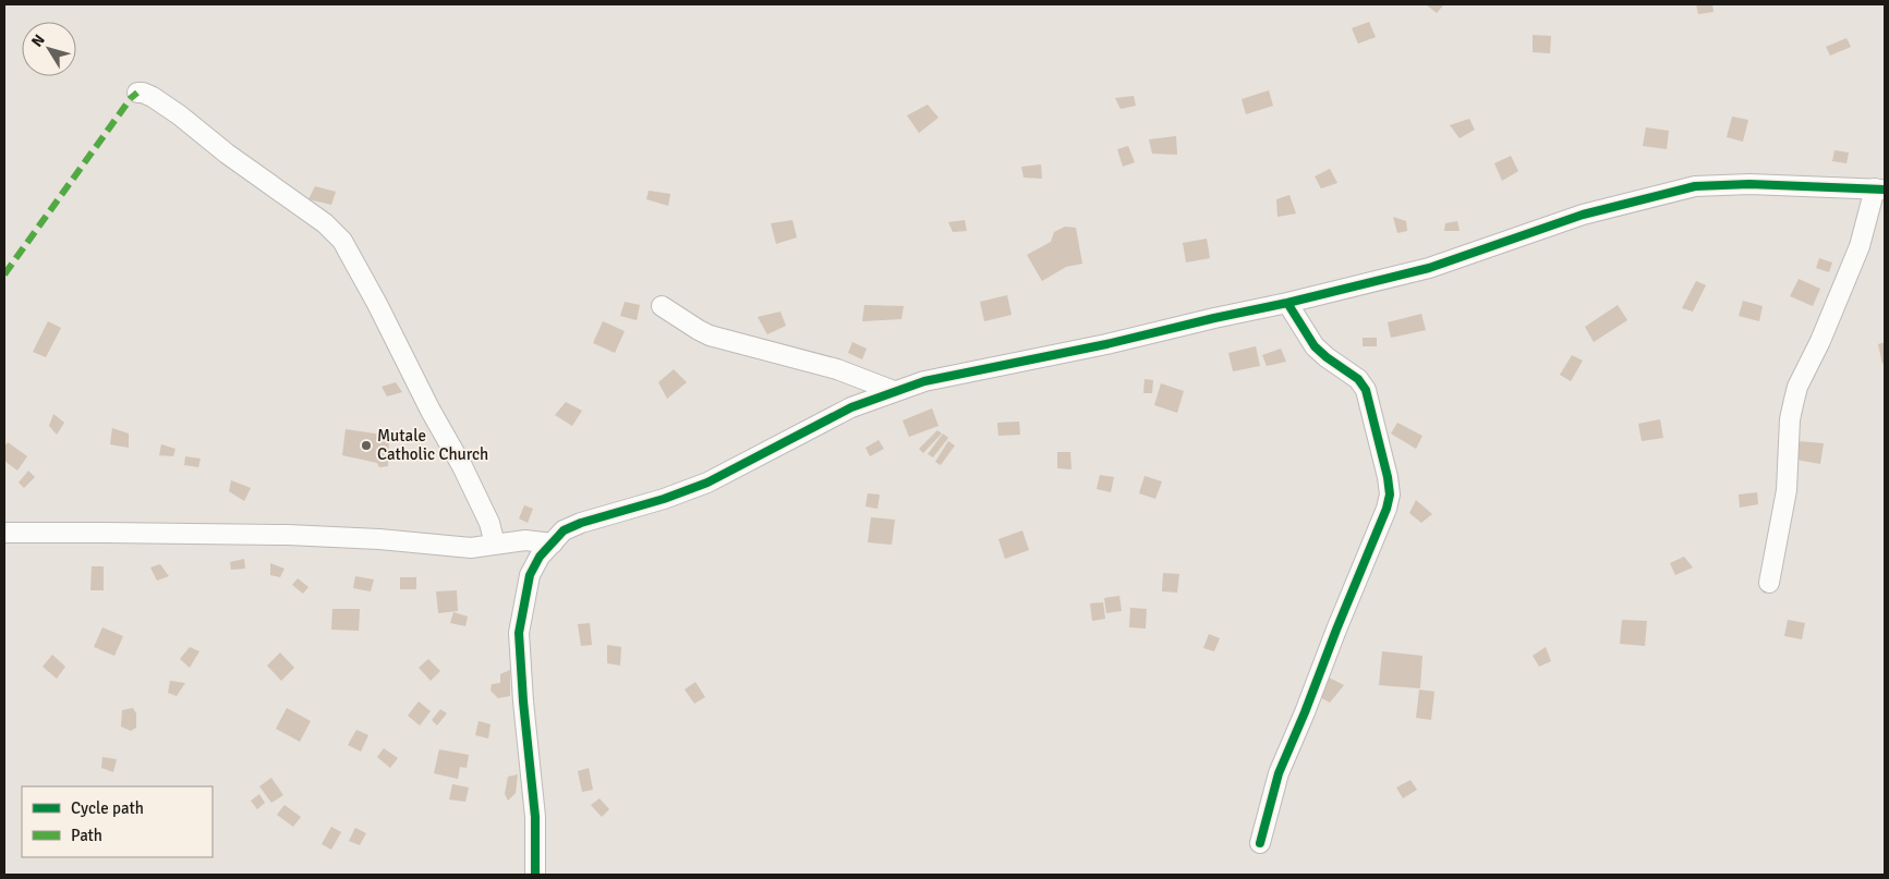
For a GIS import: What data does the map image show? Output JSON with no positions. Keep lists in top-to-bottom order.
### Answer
{
  "places": ["Mutale Catholic Church"],
  "legend": ["Cycle path", "Path"],
  "north": "top left"
}
